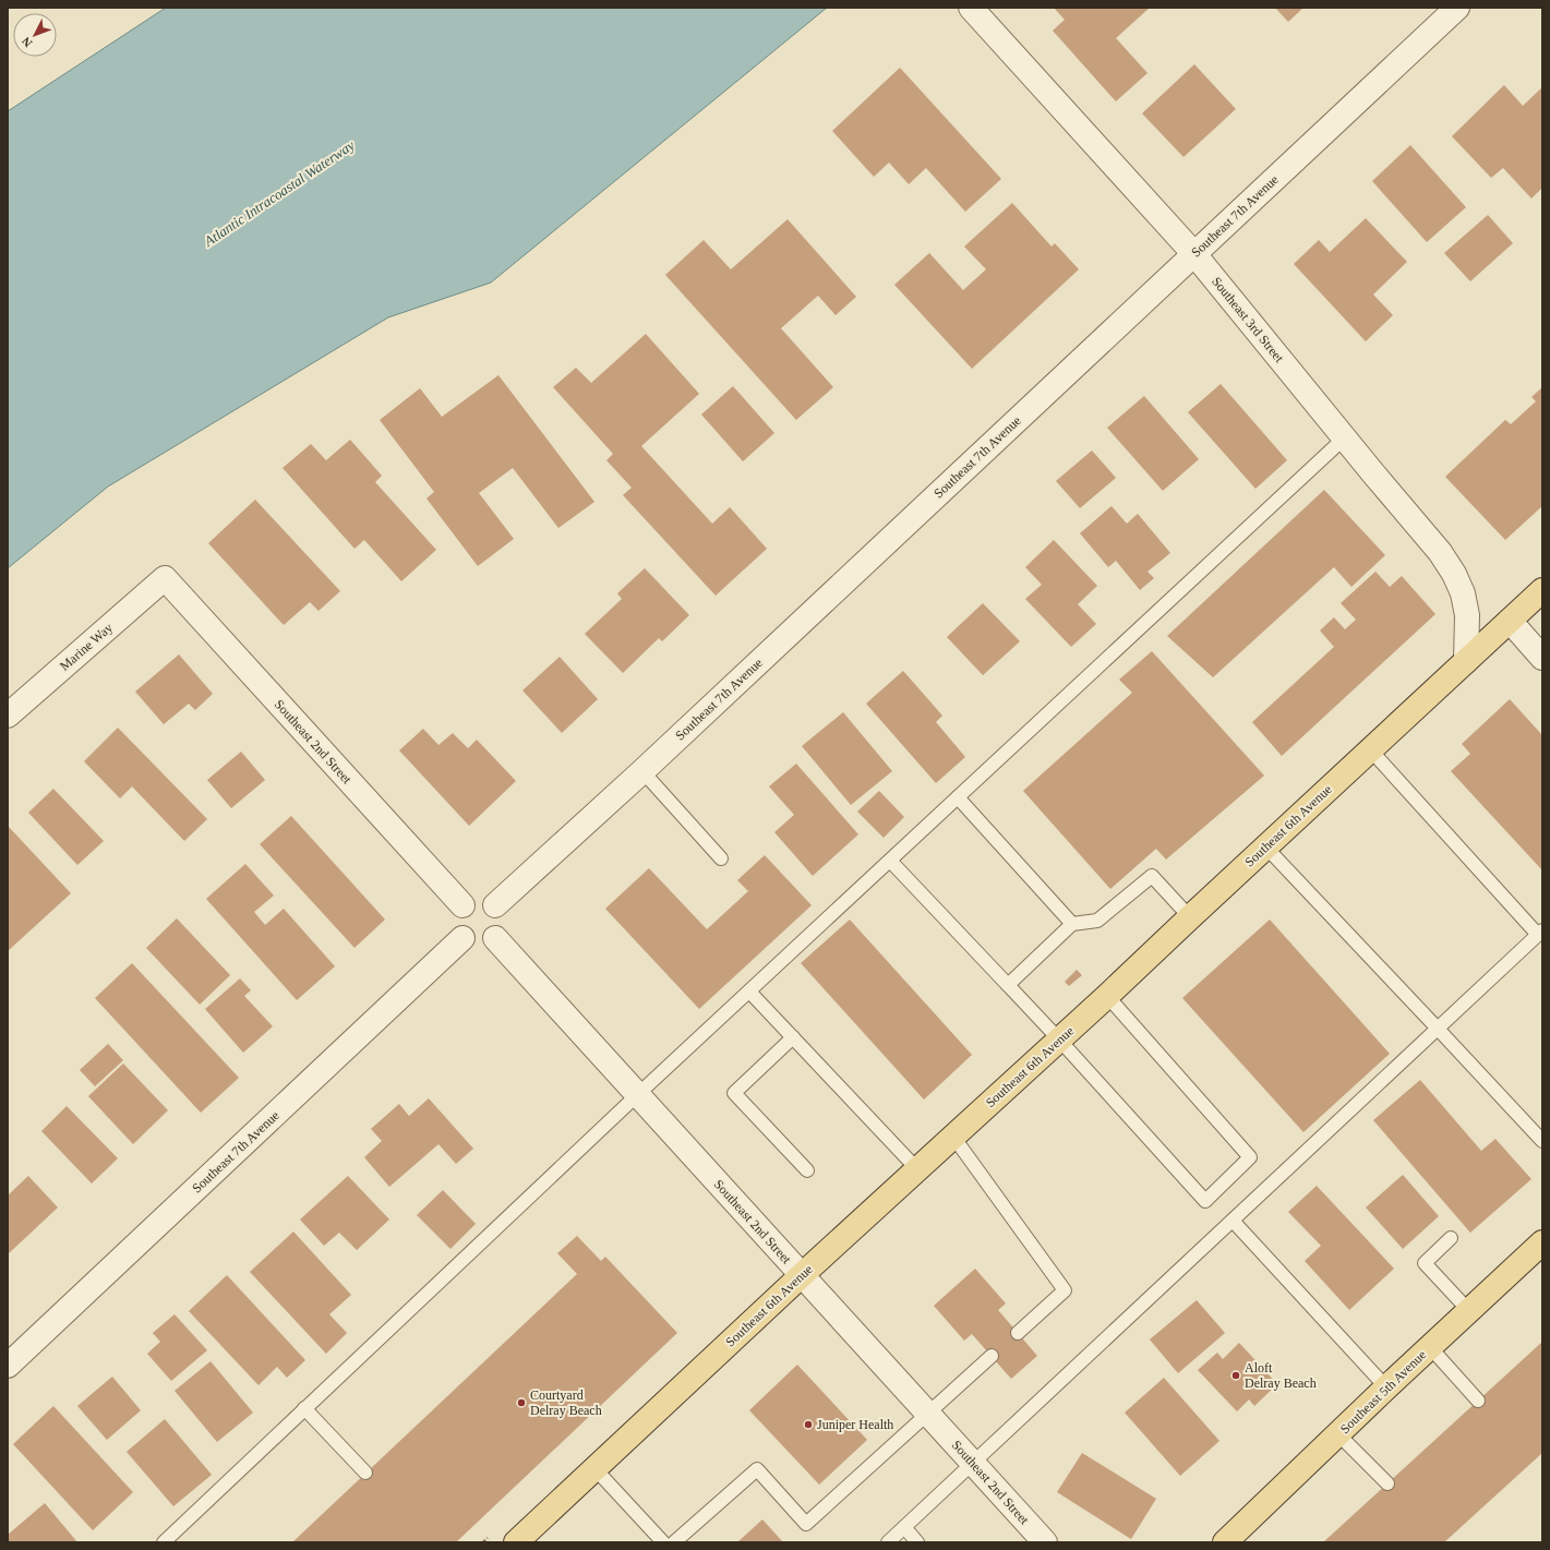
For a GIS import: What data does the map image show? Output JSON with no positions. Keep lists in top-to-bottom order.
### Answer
{
  "streets": {
    "main road": ["Southeast 6th Avenue", "Southeast 5th Avenue"],
    "street": [
      "Southeast 7th Avenue",
      "Southeast 3rd Street",
      "Marine Way",
      "Southeast 2nd Street"
    ]
  },
  "crossings": [
    ["Southeast 7th Avenue", "Southeast 3rd Street"],
    ["Southeast 7th Avenue", "Southeast 2nd Street"],
    ["Southeast 3rd Street", "Southeast 6th Avenue"],
    ["Marine Way", "Southeast 2nd Street"],
    ["Southeast 2nd Street", "Southeast 6th Avenue"]
  ],
  "water": ["Atlantic Intracoastal Waterway"],
  "places": ["Aloft Delray Beach", "Courtyard Delray Beach", "Juniper Health"],
  "north": "bottom left"
}
